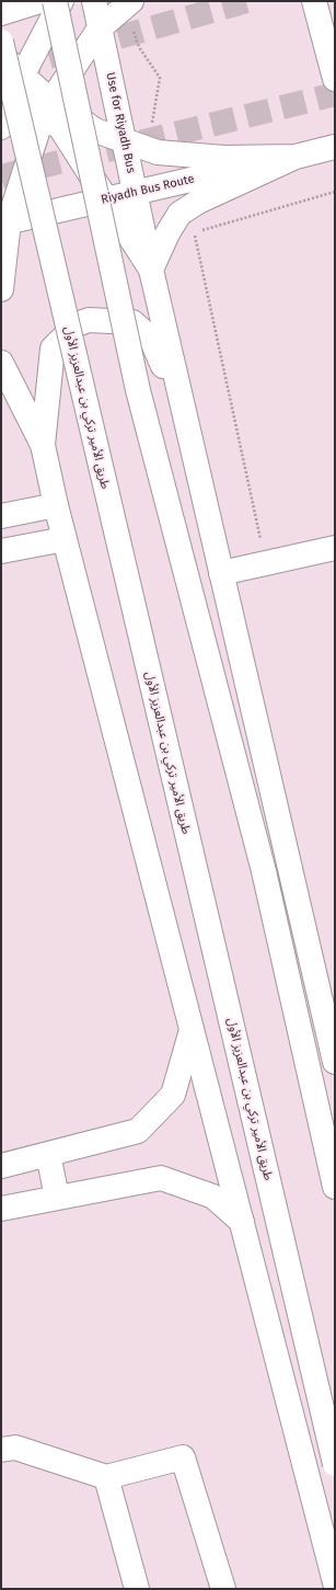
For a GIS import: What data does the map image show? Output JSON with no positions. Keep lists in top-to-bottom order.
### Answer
{
  "streets": {
    "main road": ["Use for Riyadh Bus", "Riyadh Bus Route", "طريق الأمير تركي بن عبدالعزيز الأول"]
  },
  "crossings": [
    ["Use for Riyadh Bus", "Riyadh Bus Route"]
  ]
}
